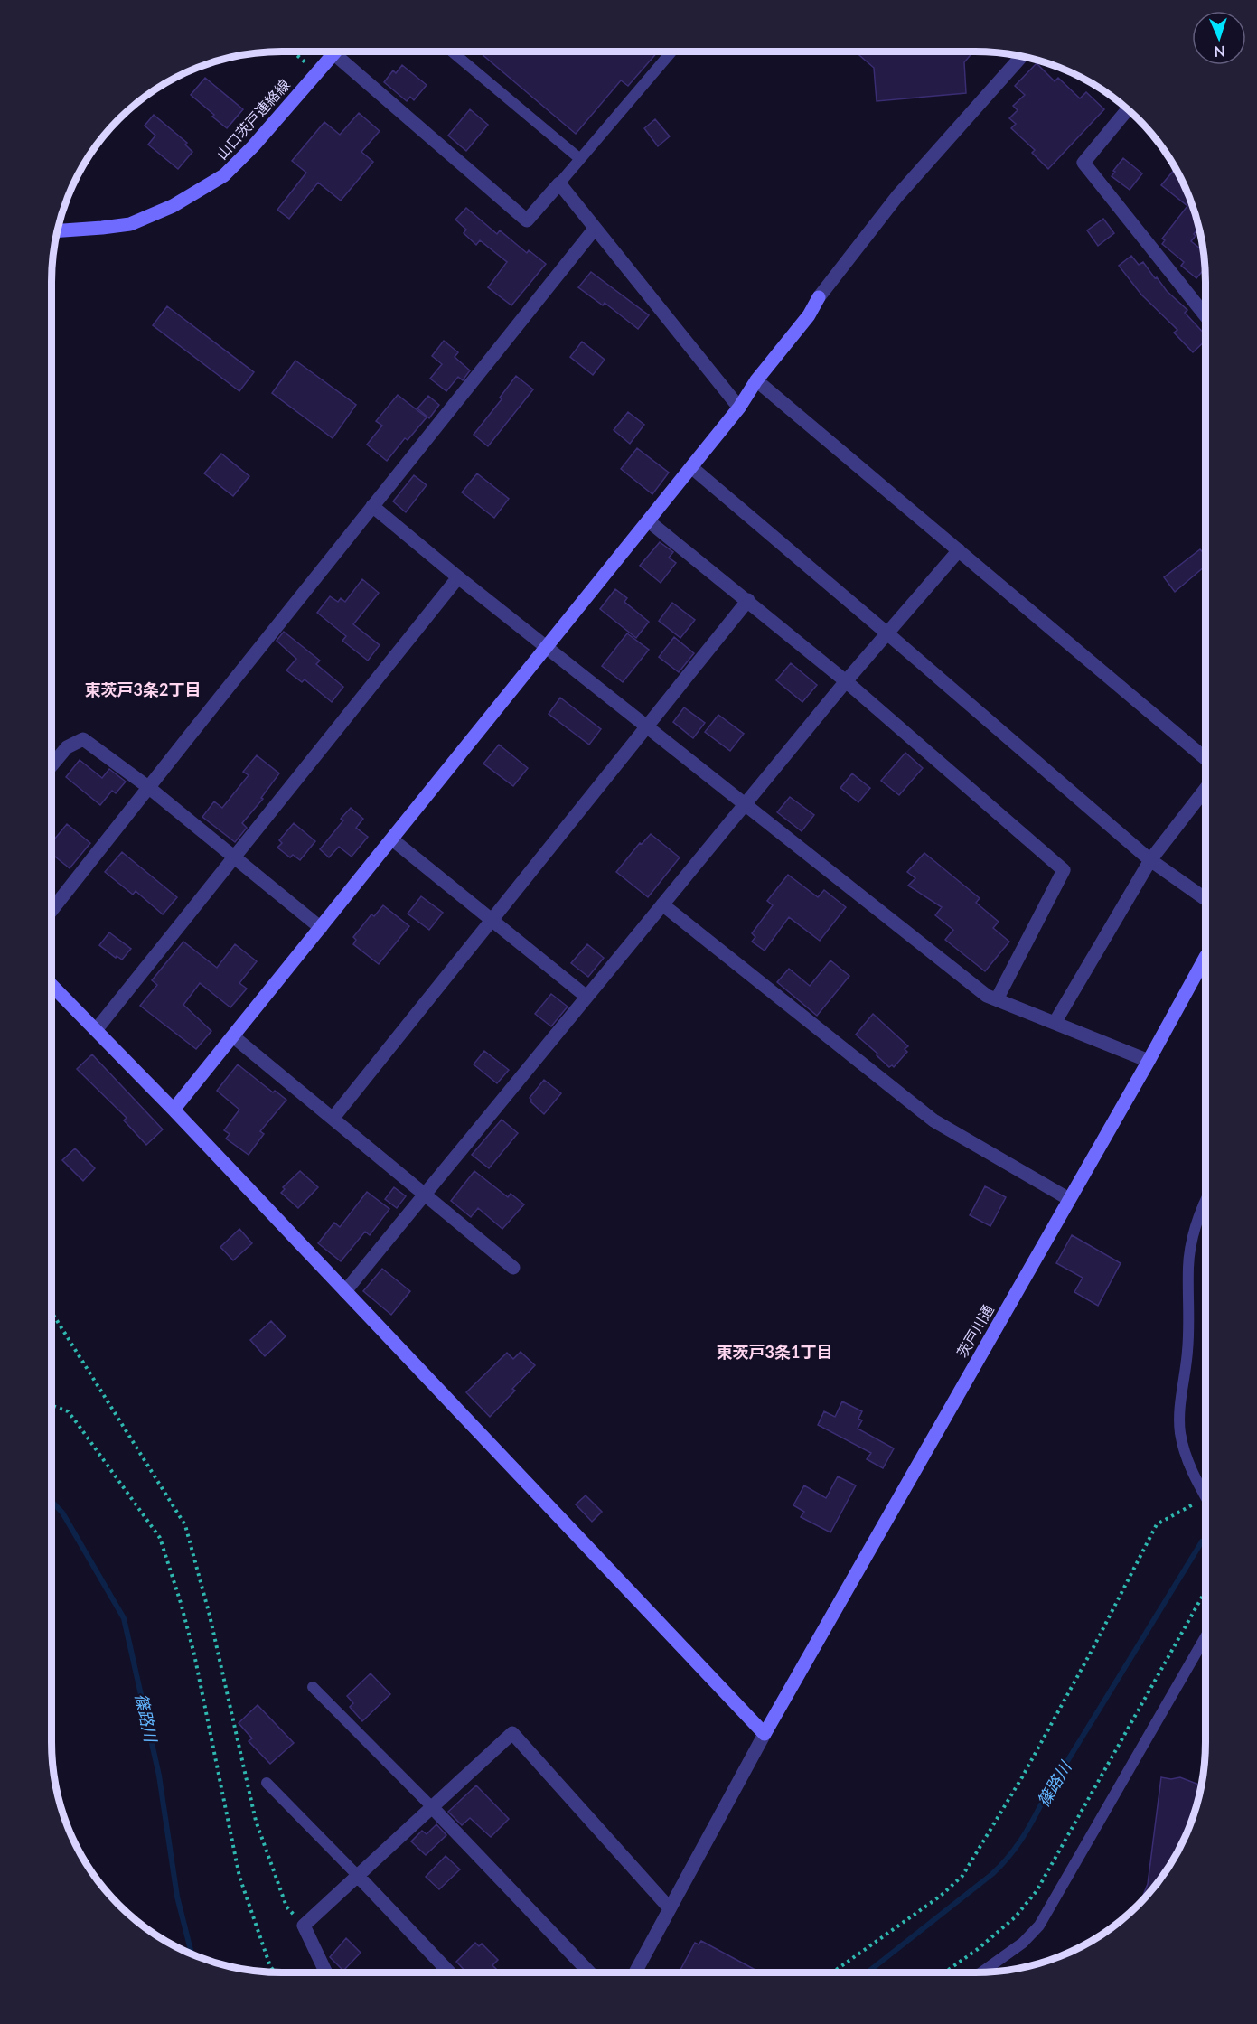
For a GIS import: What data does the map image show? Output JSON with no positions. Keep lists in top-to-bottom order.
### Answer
{
  "streets": {
    "street": ["山口茨戸連絡線", "茨戸川通"]
  },
  "districts": ["東茨戸3条2丁目", "東茨戸3条1丁目"],
  "water": ["篠路川"],
  "north": "bottom"
}
